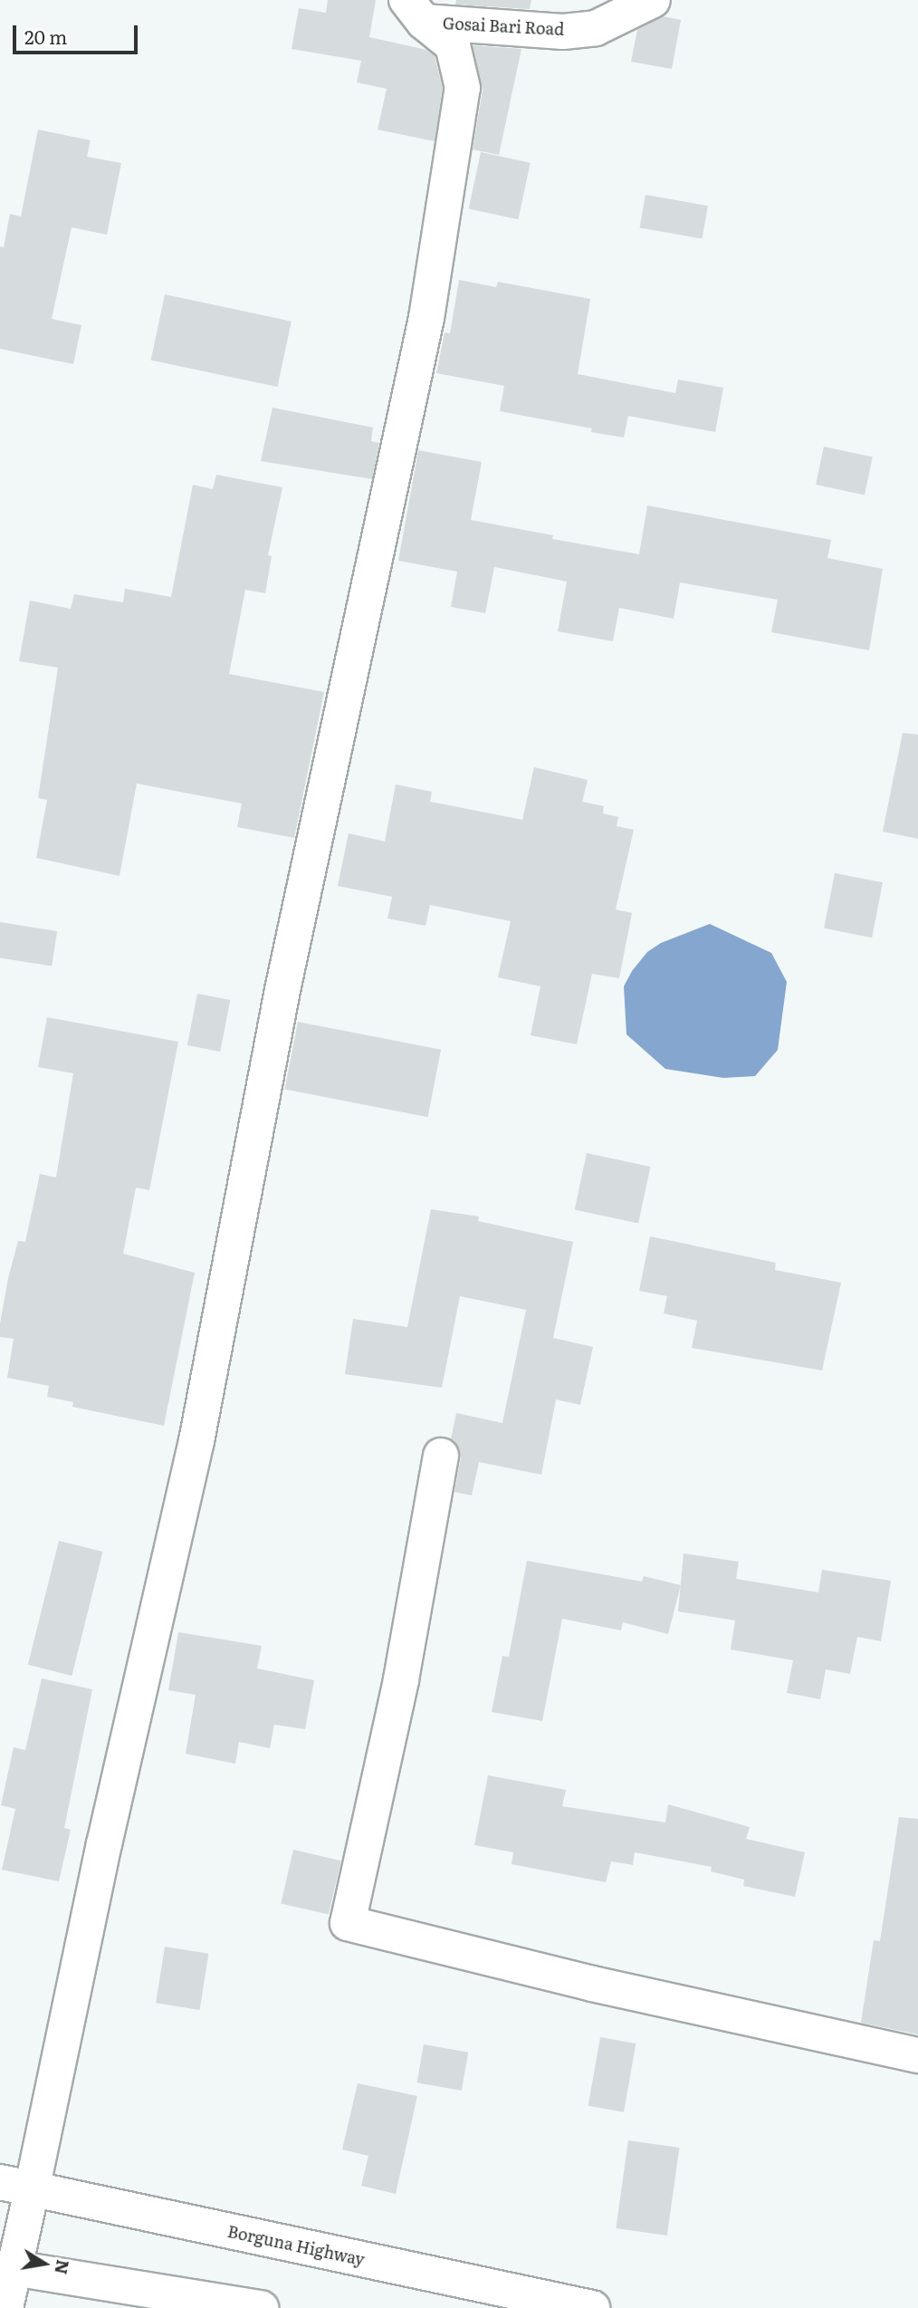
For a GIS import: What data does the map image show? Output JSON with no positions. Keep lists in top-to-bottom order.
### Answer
{
  "streets": {
    "street": ["Gosai Bari Road", "Borguna Highway"]
  },
  "scale_bar": "20 m",
  "north": "right"
}
